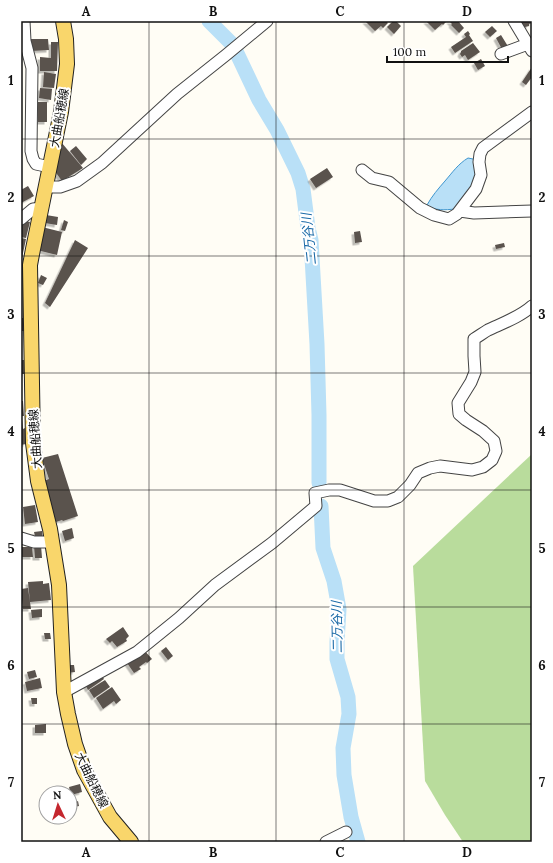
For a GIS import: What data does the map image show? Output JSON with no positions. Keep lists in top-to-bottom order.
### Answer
{
  "streets": {
    "main road": ["大曲船穂線"]
  },
  "water": ["二万谷川"],
  "scale_bar": "100 m",
  "north": "top",
  "grid": {
    "columns": [
      "A",
      "B",
      "C",
      "D"
    ],
    "rows": [
      "1",
      "2",
      "3",
      "4",
      "5",
      "6",
      "7"
    ]
  }
}
